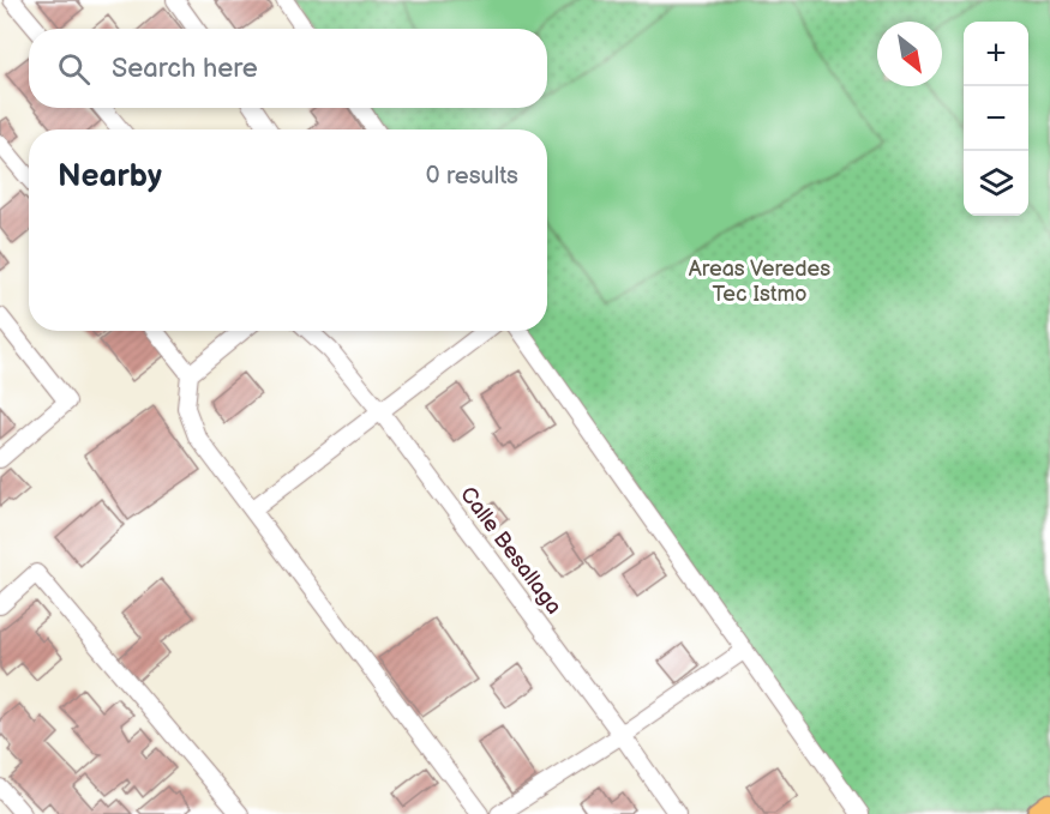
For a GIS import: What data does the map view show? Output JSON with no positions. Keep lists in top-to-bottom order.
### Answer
{
  "streets": {
    "street": ["Calle Besallaga"]
  },
  "parks": ["Areas Veredes Tec Istmo"],
  "north": "bottom right",
  "page": {
    "map_buttons": ["+", "−"],
    "search": "Search here",
    "heading": ["Nearby", "0 results"]
  }
}
